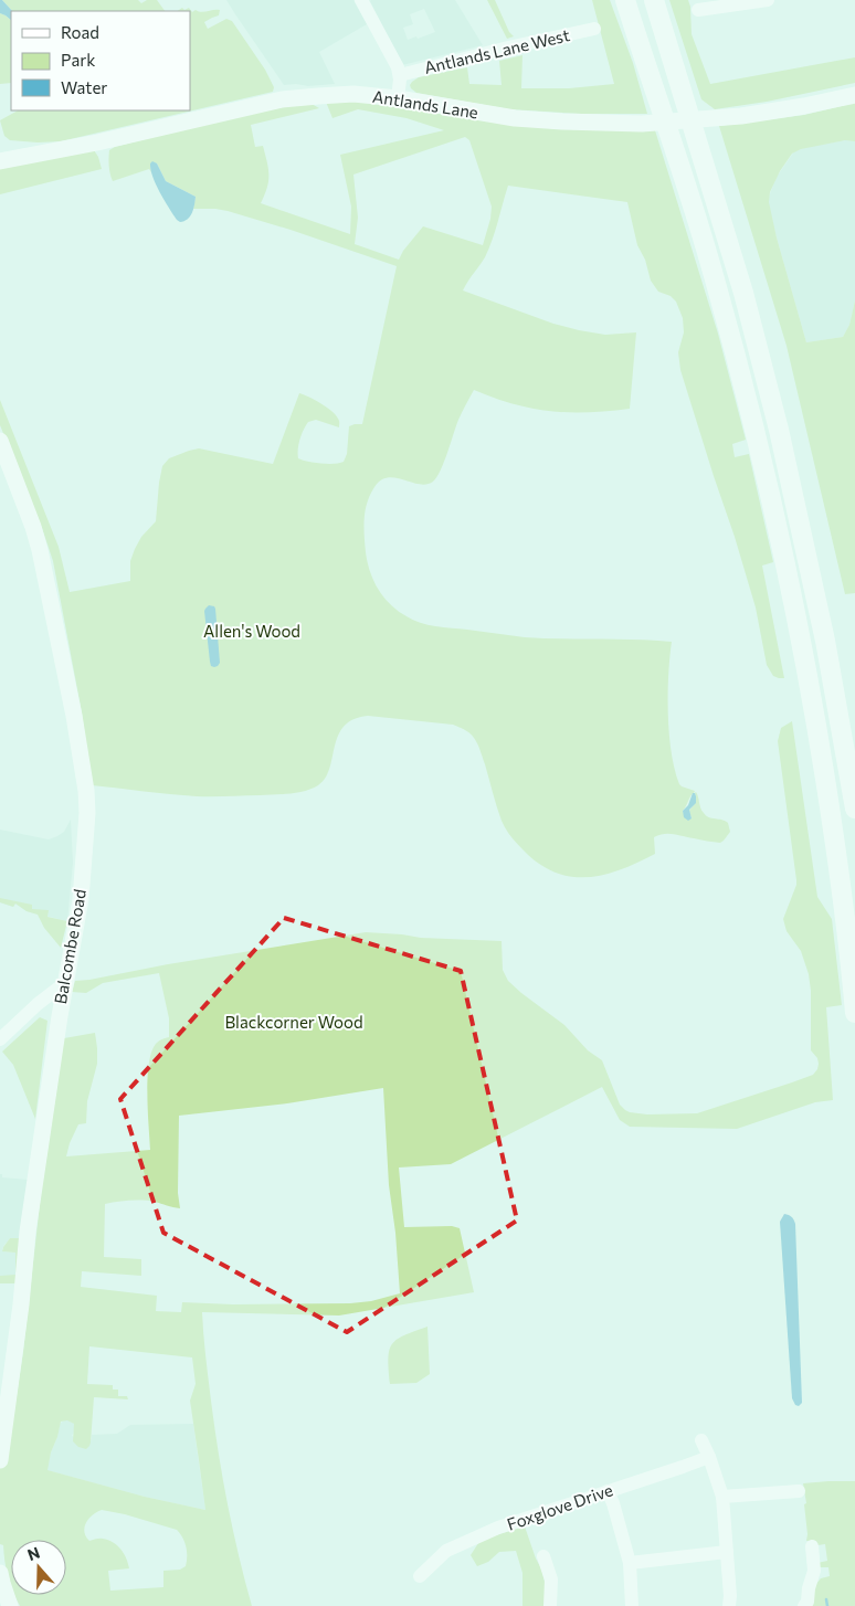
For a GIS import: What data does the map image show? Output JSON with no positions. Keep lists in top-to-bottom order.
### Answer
{
  "streets": {
    "main road": ["Antlands Lane", "Balcombe Road"],
    "street": ["Antlands Lane West", "Foxglove Drive"]
  },
  "parks": ["Allen's Wood", "Blackcorner Wood"],
  "legend": ["Road", "Park", "Water"],
  "north": "top"
}
